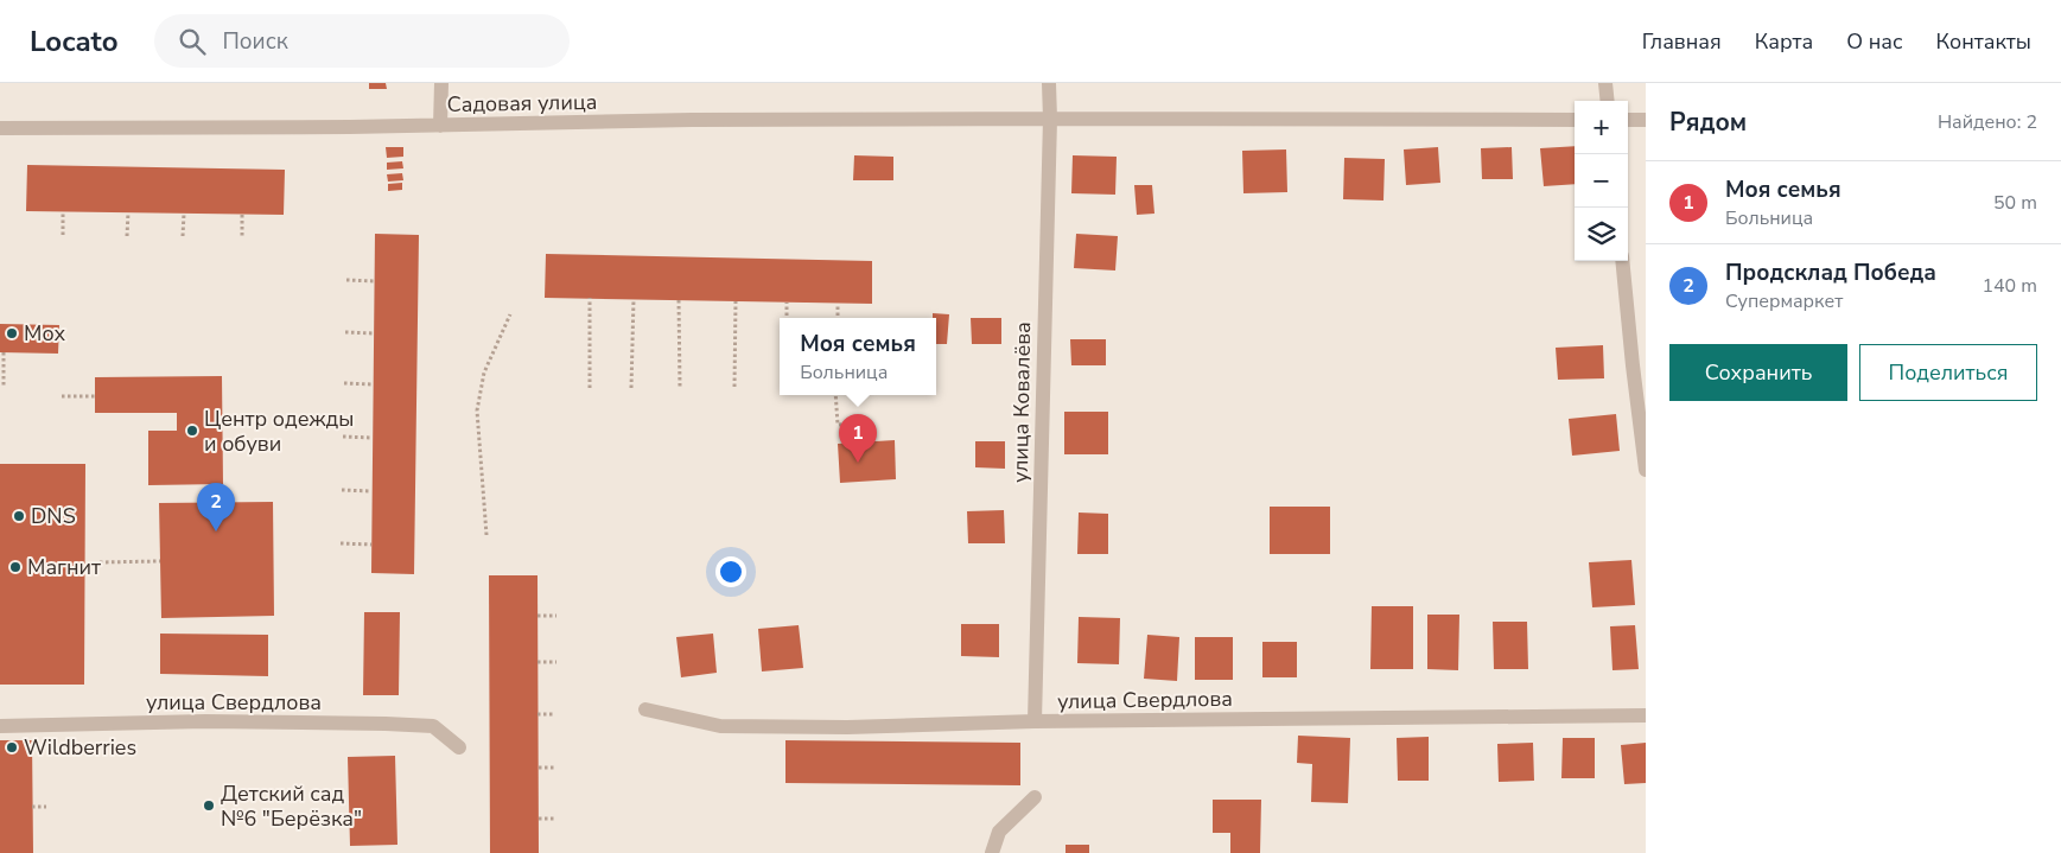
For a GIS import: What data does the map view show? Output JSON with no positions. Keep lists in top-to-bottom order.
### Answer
{
  "streets": {
    "street": ["Садовая улица", "улица Ковалёва", "улица Свердлова"]
  },
  "crossings": [
    ["Садовая улица", "улица Ковалёва"],
    ["улица Ковалёва", "улица Свердлова"]
  ],
  "places": [
    "Мох",
    "Центр одежды и обуви",
    "DNS",
    "Магнит",
    "Wildberries",
    "Детский сад №6 \"Берёзка\""
  ],
  "page": {
    "header": "Locato",
    "search": "Поиск",
    "nav": [
      "Главная",
      "Карта",
      "О нас",
      "Контакты"
    ],
    "heading": ["Рядом", "Найдено: 2"],
    "map_buttons": ["+", "−"],
    "list": [
      {
        "mark": "1",
        "name": "Моя семья",
        "note": "Больница",
        "value": "50 m"
      },
      {
        "mark": "2",
        "name": "Продсклад Победа",
        "note": "Супермаркет",
        "value": "140 m"
      }
    ],
    "popup": ["Моя семья", "Больница"],
    "buttons": ["Сохранить", "Поделиться"],
    "pins": ["1", "2"]
  }
}
